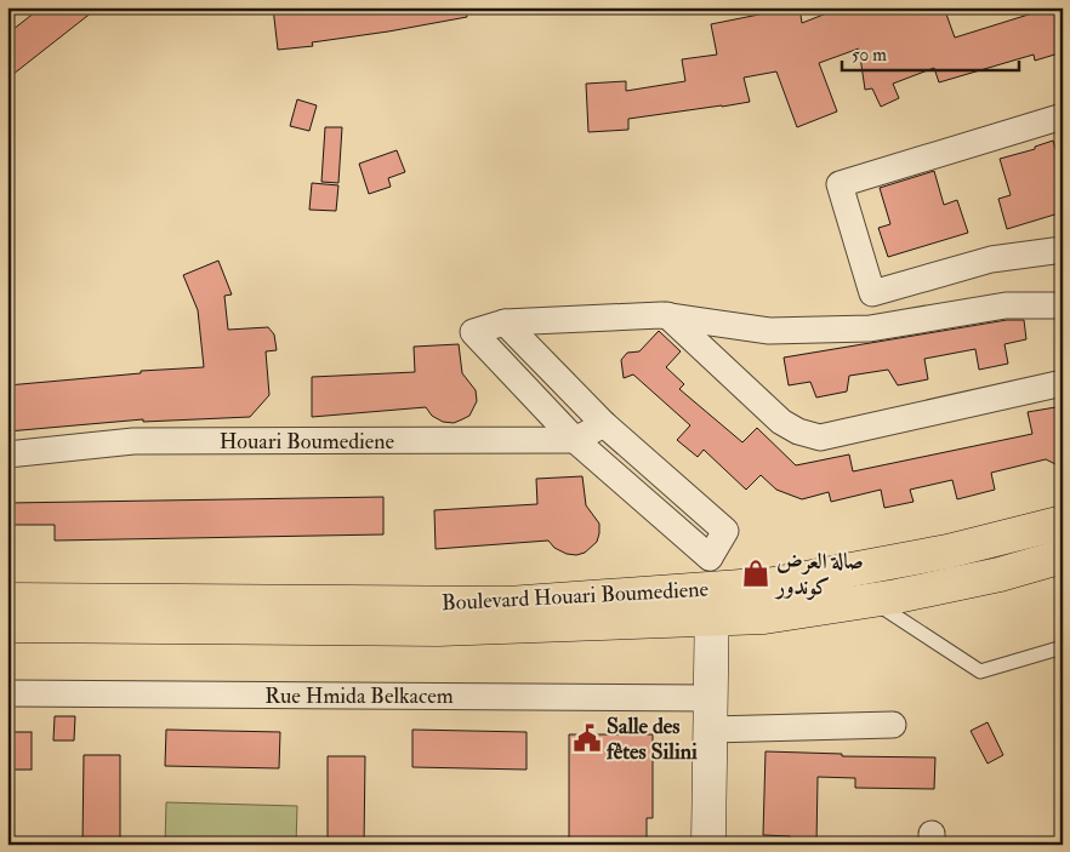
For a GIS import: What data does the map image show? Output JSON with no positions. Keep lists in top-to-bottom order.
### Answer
{
  "streets": {
    "highway": ["Boulevard Houari Boumediene"],
    "street": ["Houari Boumediene", "Rue Hmida Belkacem"]
  },
  "places": {
    "shop": ["صالة العرض كوندور"],
    "public building": ["Salle des fêtes Silini"]
  },
  "scale_bar": "50 m"
}
